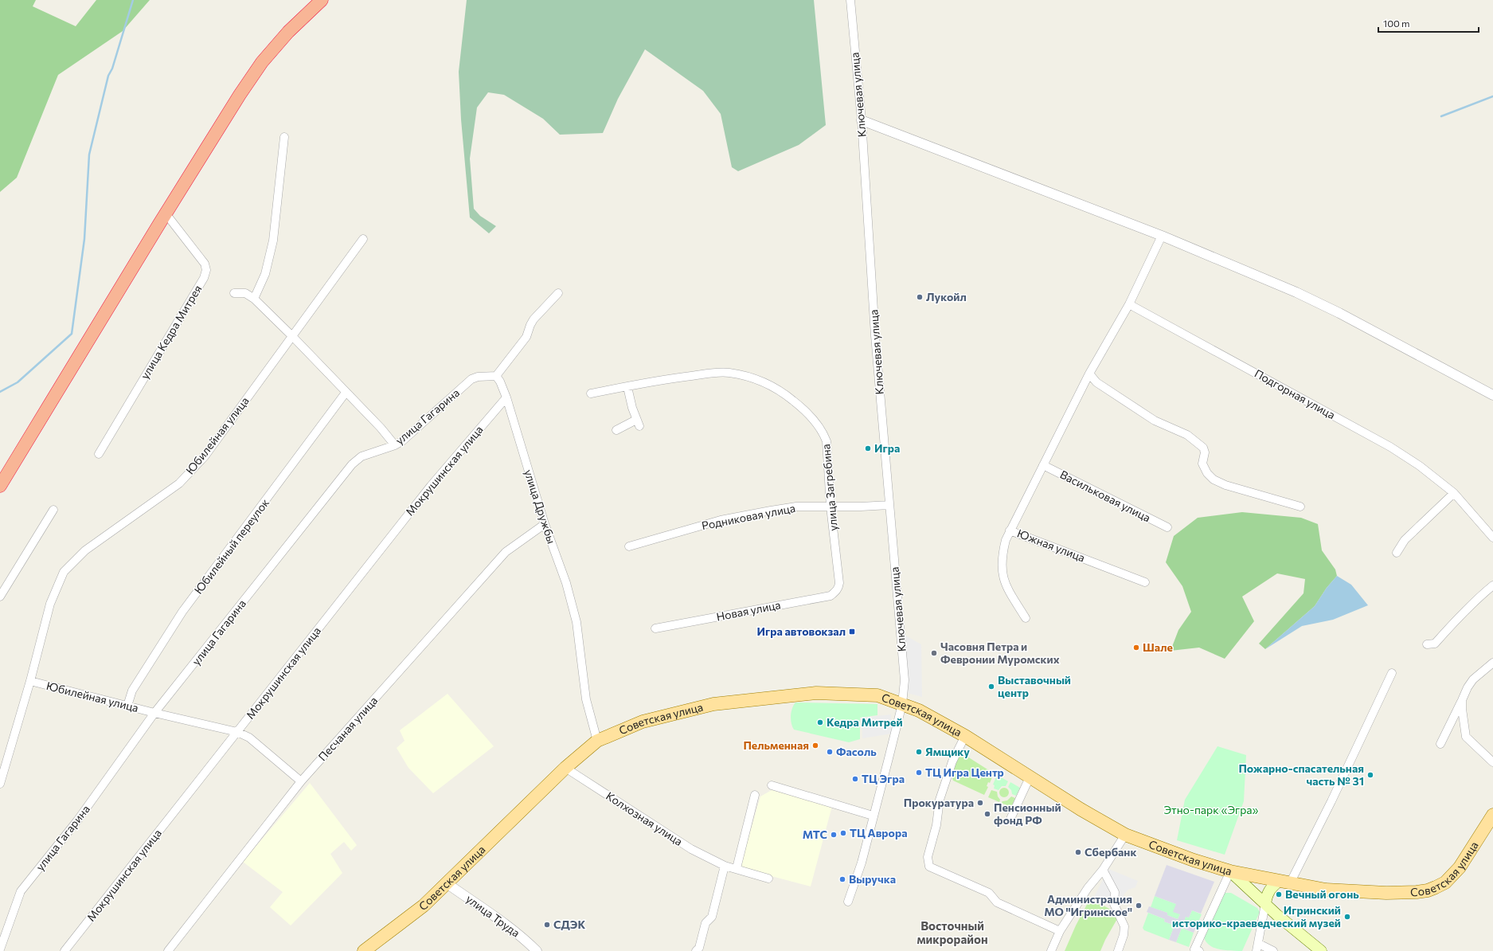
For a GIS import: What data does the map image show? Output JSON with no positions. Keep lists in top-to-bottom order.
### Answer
{
  "streets": {
    "main road": ["Советская улица"],
    "street": [
      "Ключевая улица",
      "улица Кедра Митрея",
      "Подгорная улица",
      "улица Гагарина",
      "Юбилейная улица",
      "Мокрушинская улица",
      "улица Загребина",
      "Васильковая улица",
      "улица Дружбы",
      "Родниковая улица",
      "Южная улица",
      "Юбилейный переулок",
      "Новая улица",
      "Песчаная улица",
      "Колхозная улица",
      "улица Труда"
    ]
  },
  "crossings": [
    ["Ключевая улица", "Родниковая улица"],
    ["Ключевая улица", "Советская улица"],
    ["улица Гагарина", "Юбилейная улица"],
    ["улица Гагарина", "улица Дружбы"],
    ["Юбилейная улица", "Мокрушинская улица"],
    ["Юбилейная улица", "Юбилейный переулок"],
    ["Юбилейная улица", "Песчаная улица"],
    ["Мокрушинская улица", "улица Дружбы"],
    ["улица Загребина", "Родниковая улица"],
    ["улица Загребина", "Новая улица"],
    ["улица Дружбы", "Советская улица"],
    ["улица Дружбы", "Песчаная улица"],
    ["Советская улица", "Колхозная улица"],
    ["Советская улица", "улица Труда"]
  ],
  "districts": ["Восточный микрорайон"],
  "parks": ["Этно-парк «Эгра»"],
  "places": {
    "other": [
      "Лукойл",
      "Игра",
      "Шале",
      "Часовня Петра и Февронии Муромских",
      "Выставочный центр",
      "Кедра Митрей",
      "Пельменная",
      "Фасоль",
      "Ямщику",
      "ТЦ Игра Центр",
      "Пожарно-спасательная часть № 31",
      "ТЦ Эгра",
      "Прокуратура",
      "Пенсионный фонд РФ",
      "ТЦ Аврора",
      "МТС",
      "Сбербанк",
      "Выручка",
      "Вечный огонь",
      "Администрация МО \"Игринское\"",
      "Игринский историко-краеведческий музей",
      "СДЭК"
    ],
    "transit": ["Игра автовокзал"]
  },
  "scale_bar": "100 m"
}
